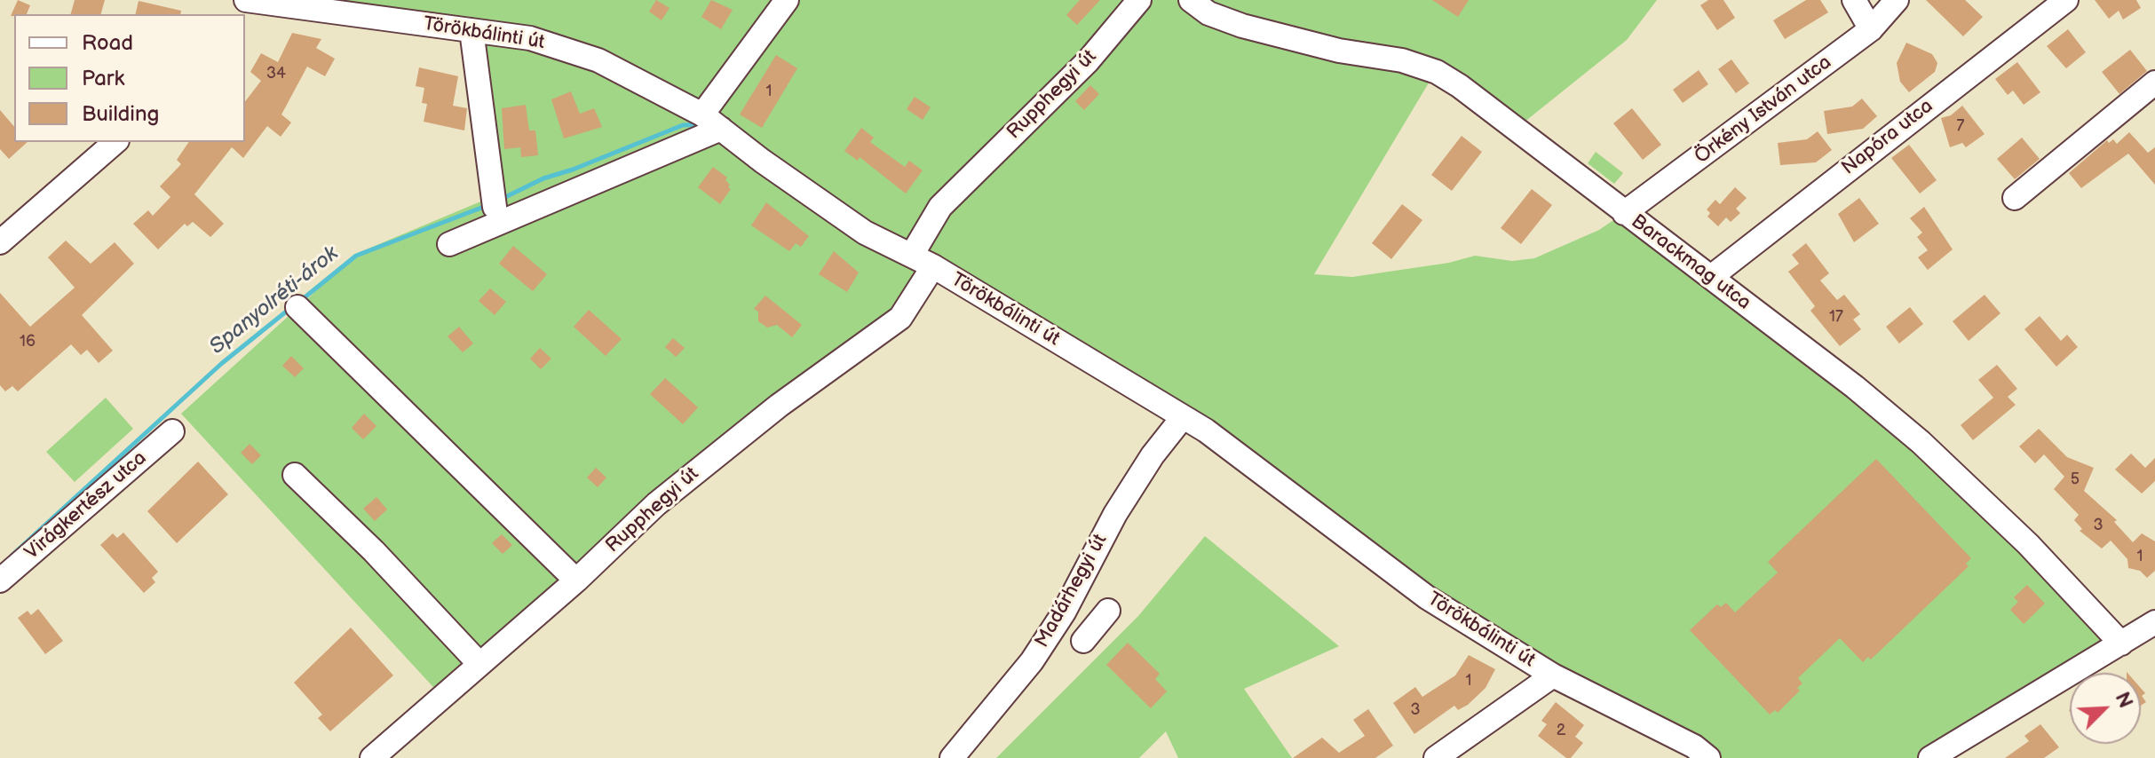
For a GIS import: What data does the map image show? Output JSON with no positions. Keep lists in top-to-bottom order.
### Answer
{
  "streets": {
    "street": [
      "Törökbálinti út",
      "Rupphegyi út",
      "Örkény István utca",
      "Napóra utca",
      "Barackmag utca",
      "Virágkertész utca",
      "Madárhegyi út"
    ]
  },
  "crossings": [
    ["Törökbálinti út", "Rupphegyi út"],
    ["Törökbálinti út", "Madárhegyi út"],
    ["Örkény István utca", "Barackmag utca"],
    ["Napóra utca", "Barackmag utca"]
  ],
  "water": ["Spanyolréti-árok"],
  "house_numbers": [
    "34",
    "1",
    "7",
    "17",
    "16",
    "5",
    "3",
    "1",
    "1",
    "3",
    "2"
  ],
  "legend": ["Road", "Park", "Building"],
  "north": "top right"
}
